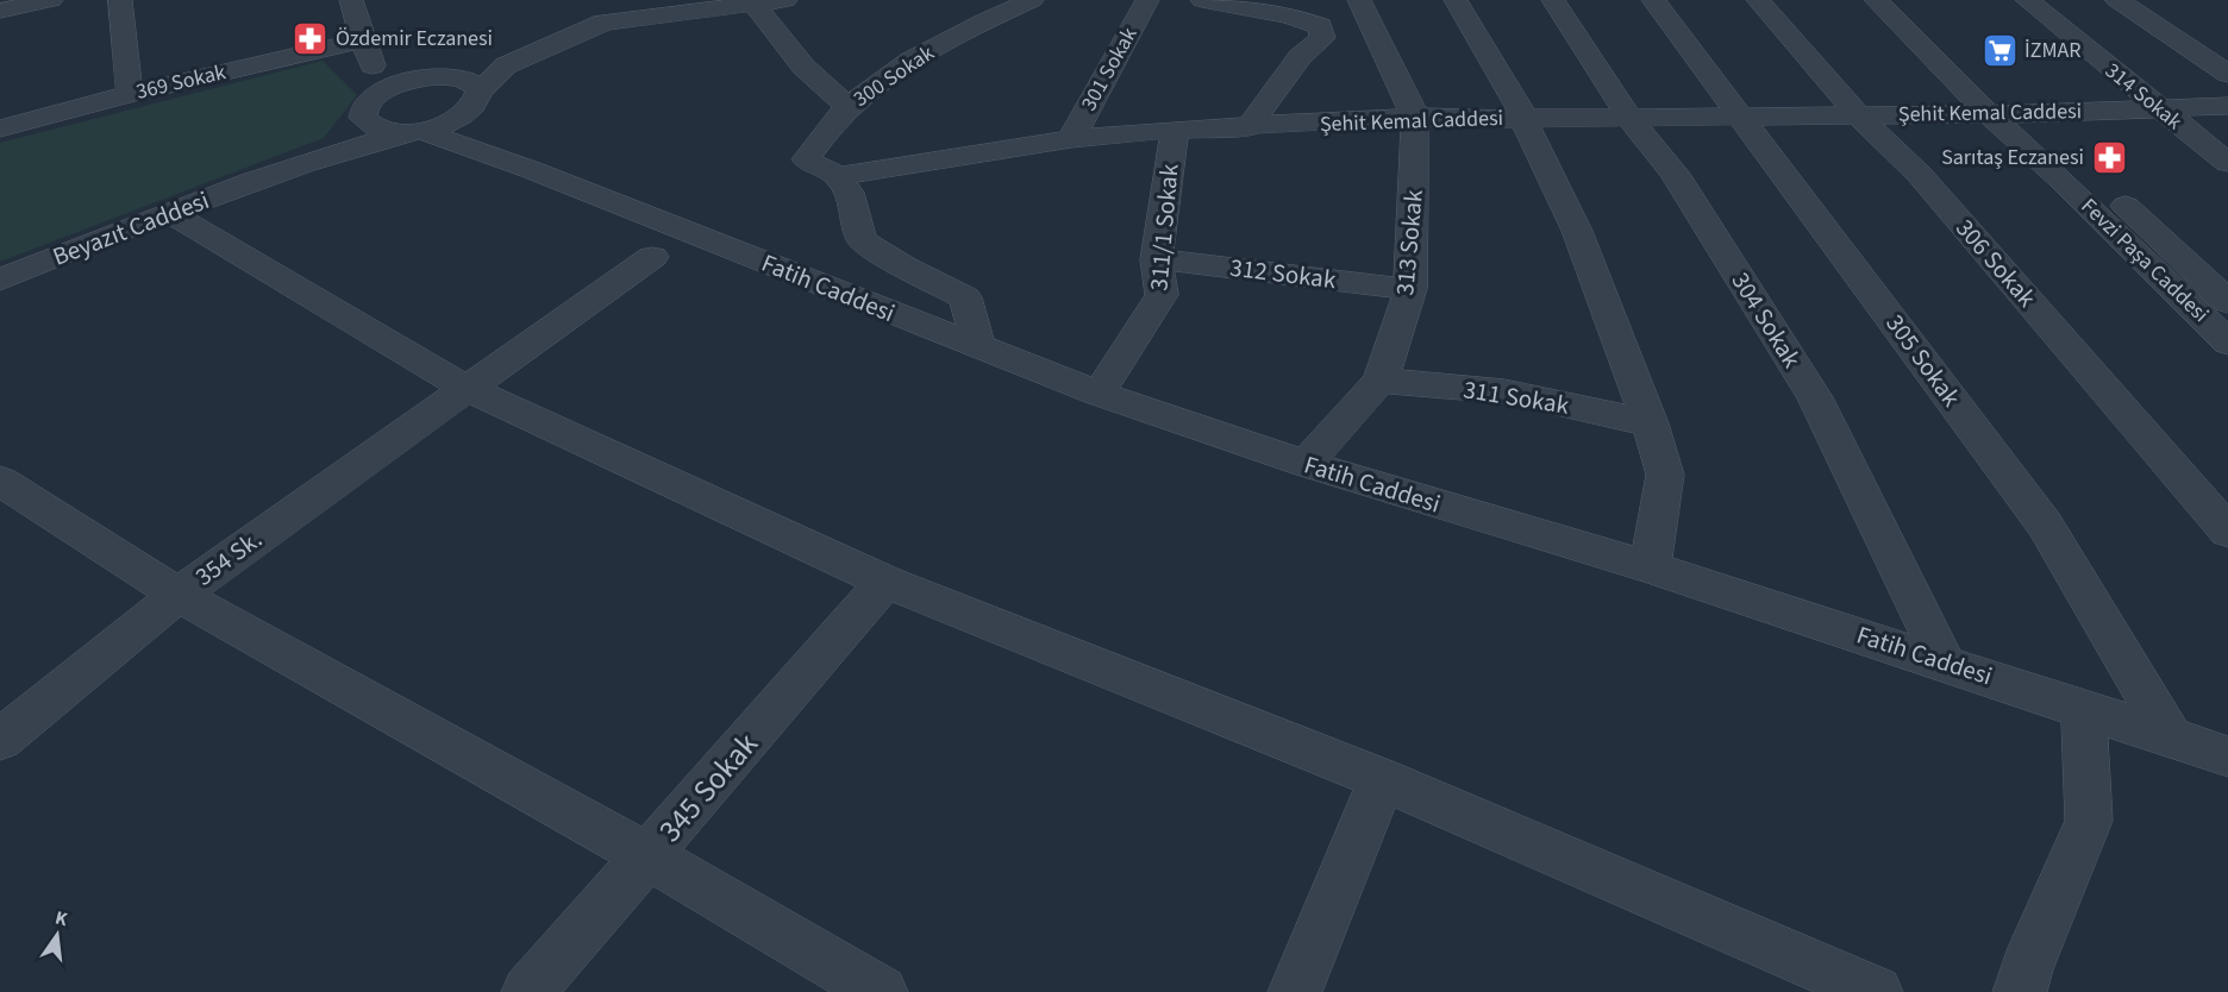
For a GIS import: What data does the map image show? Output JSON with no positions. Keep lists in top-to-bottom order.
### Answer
{
  "streets": {
    "street": [
      "301 Sokak",
      "300 Sokak",
      "369 Sokak",
      "314 Sokak",
      "Şehit Kemal Caddesi",
      "311/1 Sokak",
      "Beyazıt Caddesi",
      "313 Sokak",
      "Fevzi Paşa Caddesi",
      "306 Sokak",
      "312 Sokak",
      "Fatih Caddesi",
      "304 Sokak",
      "305 Sokak",
      "311 Sokak",
      "354 Sk.",
      "345 Sokak"
    ]
  },
  "crossings": [
    ["301 Sokak", "Şehit Kemal Caddesi"],
    ["300 Sokak", "Şehit Kemal Caddesi"],
    ["369 Sokak", "Fatih Caddesi"],
    ["314 Sokak", "Şehit Kemal Caddesi"],
    ["Şehit Kemal Caddesi", "311/1 Sokak"],
    ["Şehit Kemal Caddesi", "313 Sokak"],
    ["Şehit Kemal Caddesi", "Fevzi Paşa Caddesi"],
    ["Şehit Kemal Caddesi", "306 Sokak"],
    ["Şehit Kemal Caddesi", "304 Sokak"],
    ["Şehit Kemal Caddesi", "305 Sokak"],
    ["311/1 Sokak", "312 Sokak"],
    ["311/1 Sokak", "Fatih Caddesi"],
    ["313 Sokak", "312 Sokak"],
    ["313 Sokak", "Fatih Caddesi"],
    ["313 Sokak", "311 Sokak"],
    ["Fatih Caddesi", "304 Sokak"],
    ["Fatih Caddesi", "305 Sokak"]
  ],
  "places": {
    "pharmacy": ["Özdemir Eczanesi", "Sarıtaş Eczanesi"],
    "supermarket": ["İZMAR"]
  },
  "north": "top"
}
